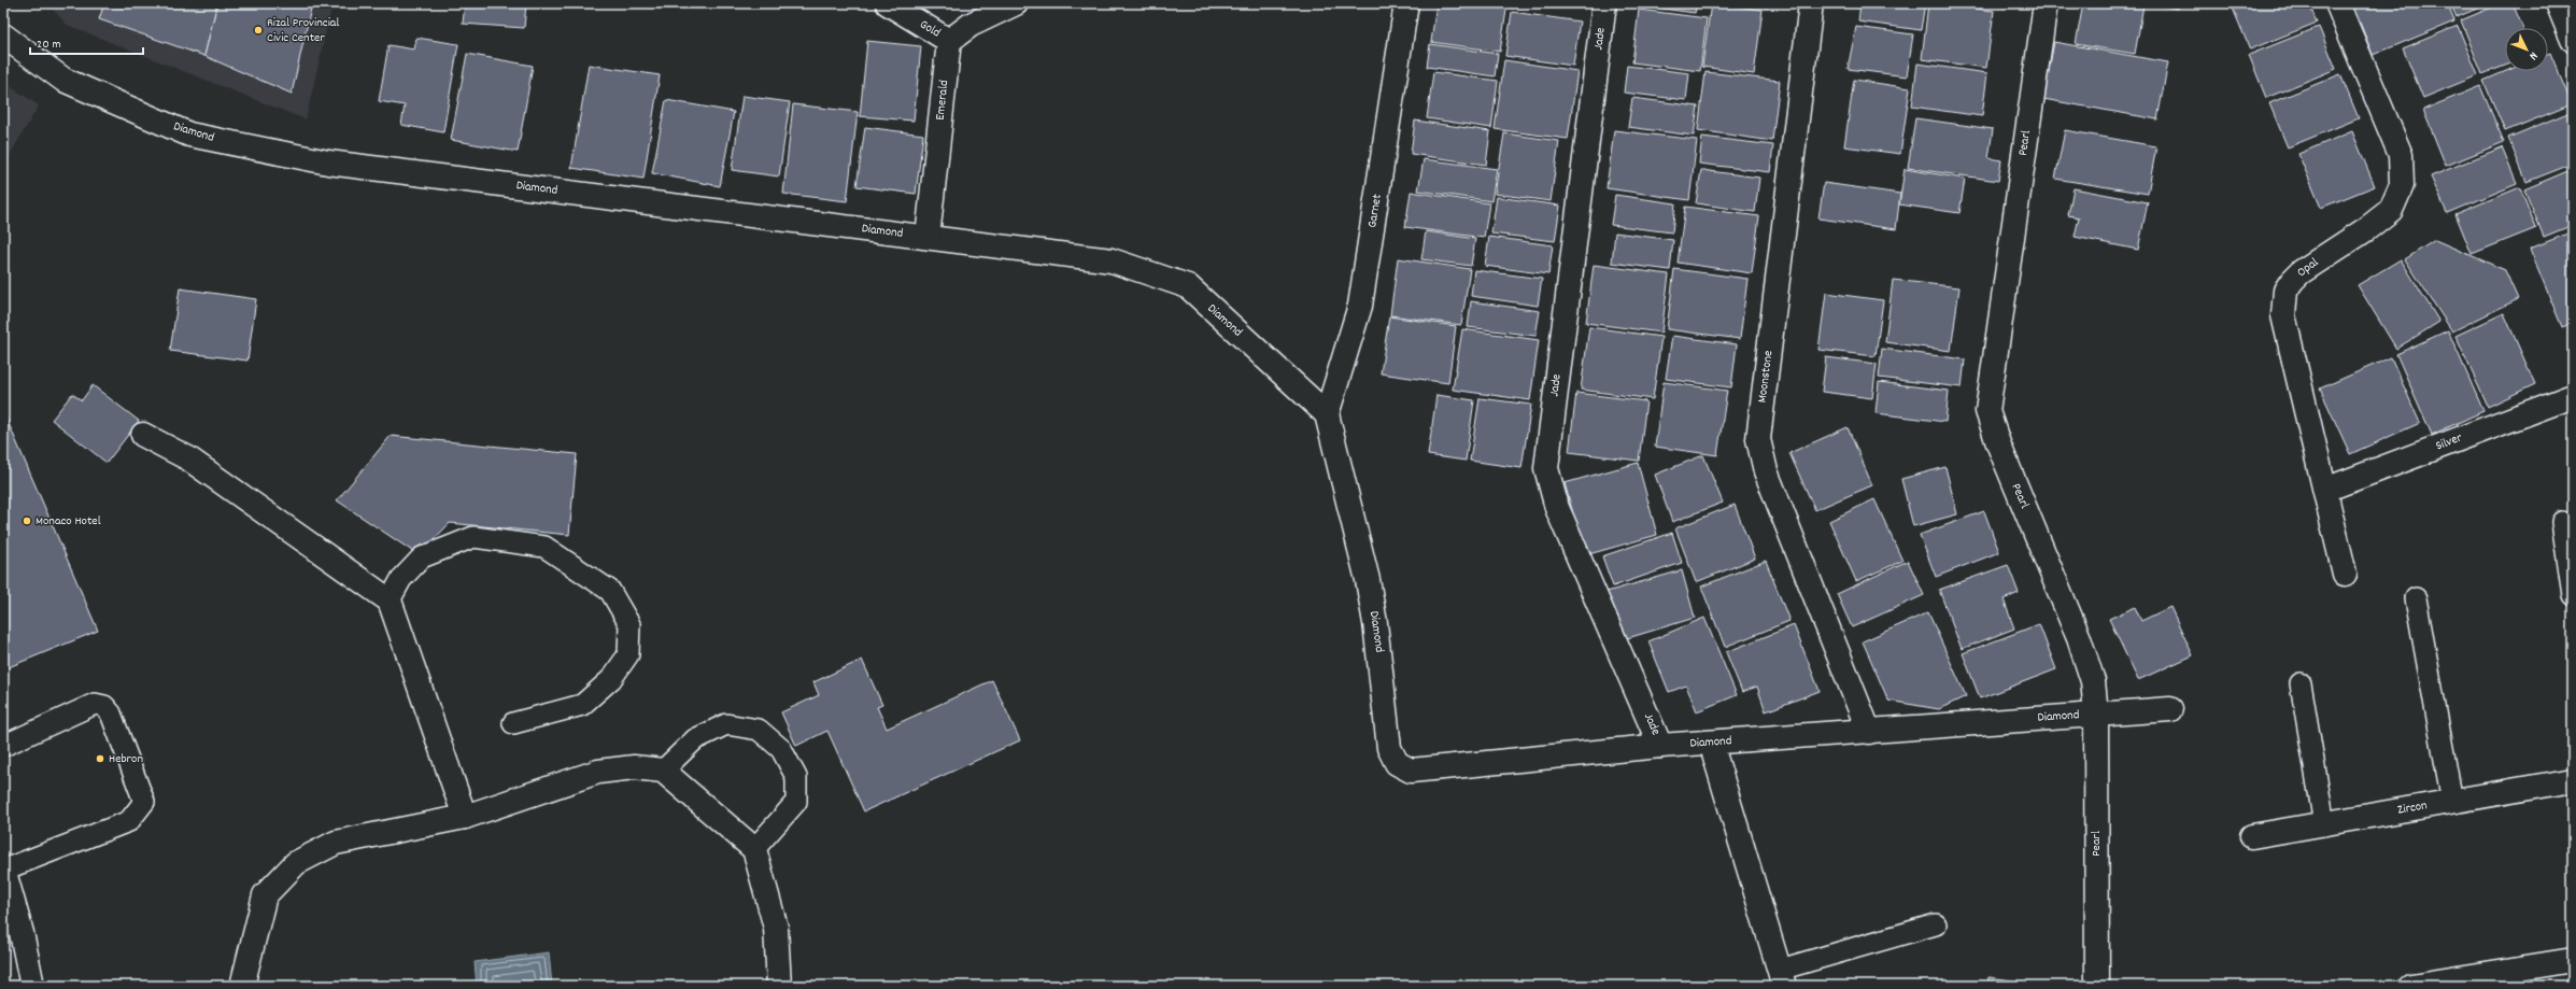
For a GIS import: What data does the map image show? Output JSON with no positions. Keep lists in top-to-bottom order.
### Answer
{
  "streets": {
    "street": [
      "Gold",
      "Jade",
      "Emerald",
      "Diamond",
      "Pearl",
      "Garnet",
      "Opal",
      "Moonstone",
      "Silver",
      "Zircon"
    ]
  },
  "crossings": [
    ["Gold", "Emerald"],
    ["Jade", "Diamond"],
    ["Emerald", "Diamond"],
    ["Diamond", "Pearl"],
    ["Diamond", "Garnet"],
    ["Diamond", "Moonstone"],
    ["Opal", "Silver"]
  ],
  "places": ["Rizal Provincial Civic Center", "Monaco Hotel", "Hebron"],
  "scale_bar": "20 m",
  "north": "bottom right"
}
